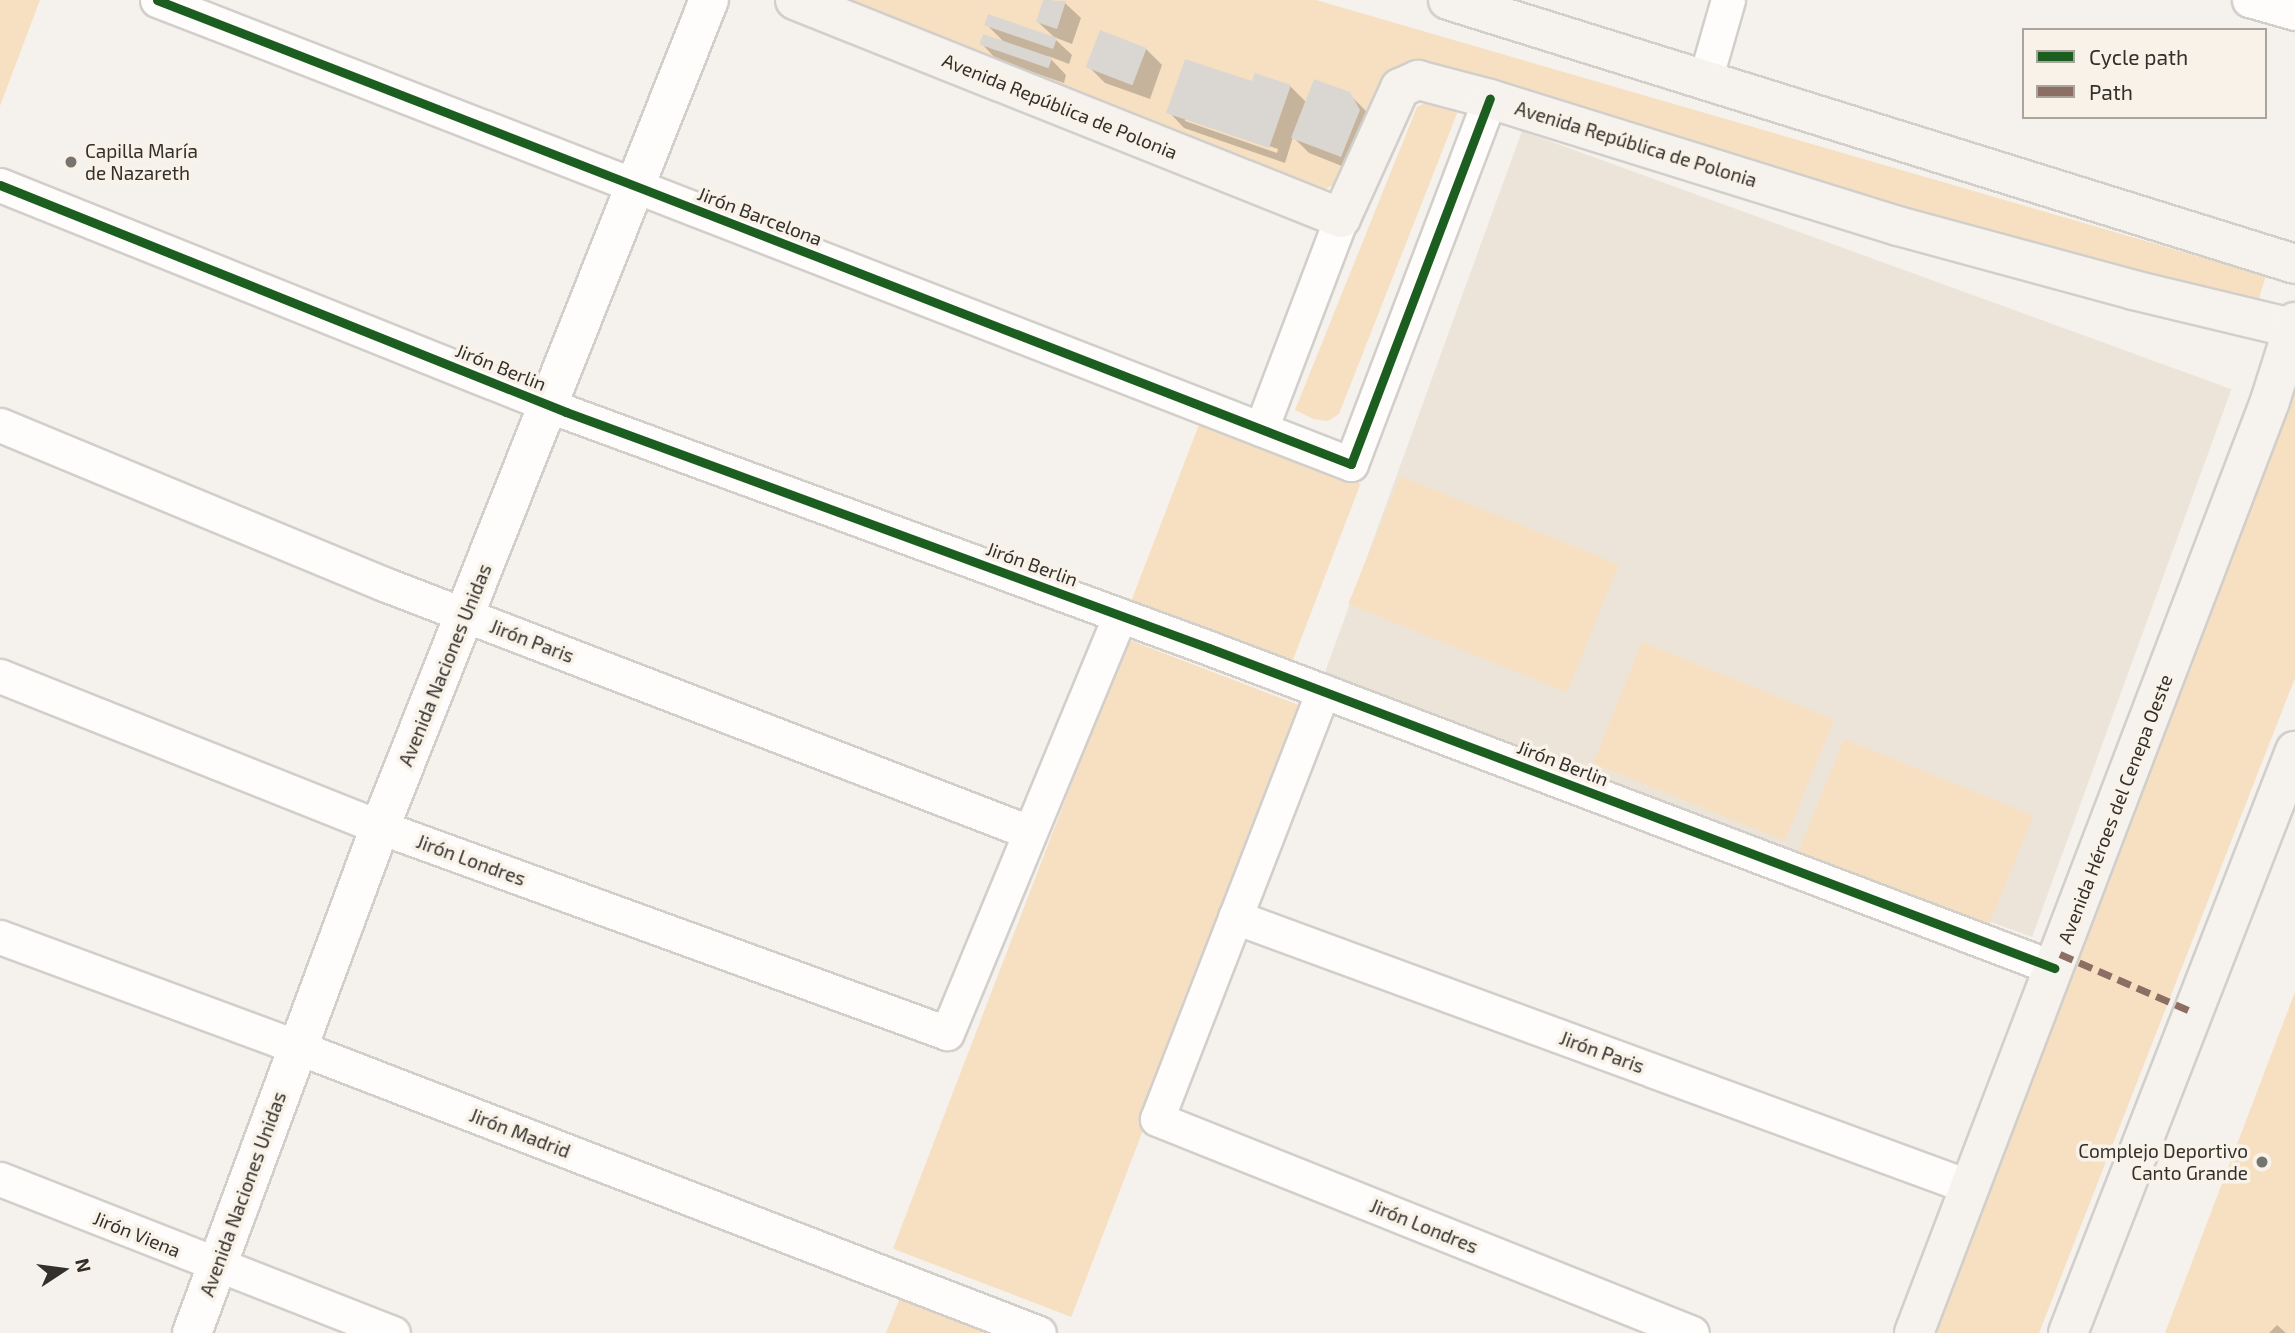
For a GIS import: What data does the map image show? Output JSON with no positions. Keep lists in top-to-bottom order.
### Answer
{
  "streets": {
    "main road": ["Avenida República de Polonia", "Avenida Héroes del Cenepa Oeste"],
    "street": [
      "Jirón Barcelona",
      "Jirón Berlin",
      "Jirón Paris",
      "Avenida Naciones Unidas",
      "Jirón Londres",
      "Jirón Madrid",
      "Jirón Viena"
    ]
  },
  "crossings": [
    ["Avenida República de Polonia", "Jirón Barcelona"],
    ["Avenida República de Polonia", "Avenida Héroes del Cenepa Oeste"],
    ["Jirón Barcelona", "Avenida Naciones Unidas"],
    ["Jirón Berlin", "Avenida Naciones Unidas"],
    ["Jirón Berlin", "Avenida Héroes del Cenepa Oeste"],
    ["Jirón Paris", "Avenida Naciones Unidas"],
    ["Jirón Paris", "Avenida Héroes del Cenepa Oeste"],
    ["Jirón Paris", "Jirón Londres"],
    ["Avenida Naciones Unidas", "Jirón Londres"],
    ["Avenida Naciones Unidas", "Jirón Madrid"],
    ["Avenida Naciones Unidas", "Jirón Viena"]
  ],
  "places": ["Capilla María de Nazareth", "Complejo Deportivo Canto Grande"],
  "legend": ["Cycle path", "Path"],
  "north": "right"
}
